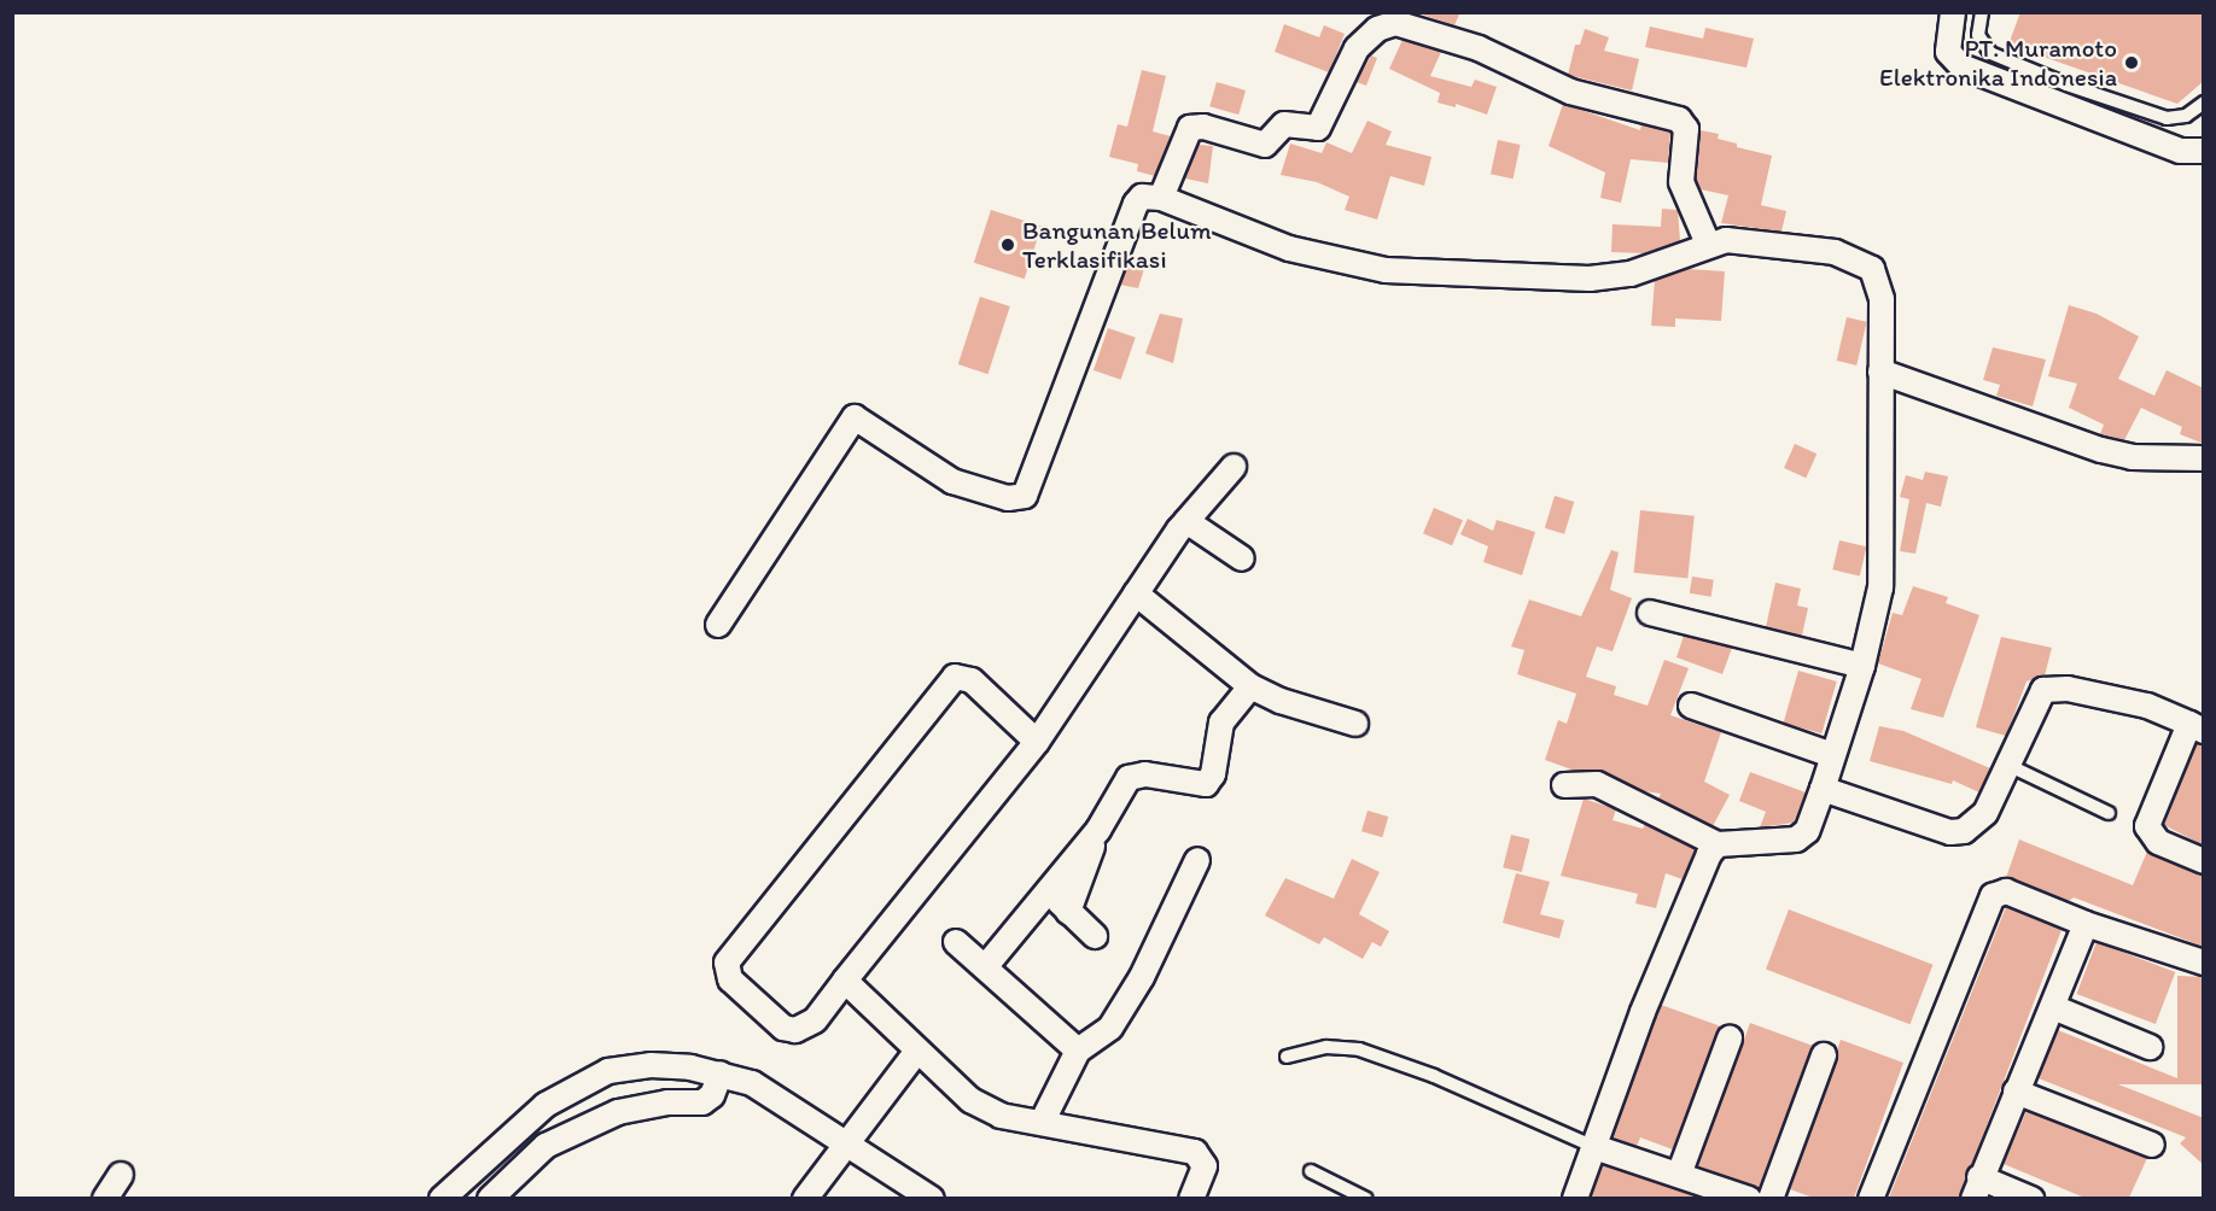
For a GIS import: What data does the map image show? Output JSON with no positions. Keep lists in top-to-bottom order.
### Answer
{
  "places": ["PT. Muramoto Elektronika Indonesia", "Bangunan Belum Terklasifikasi"]
}
